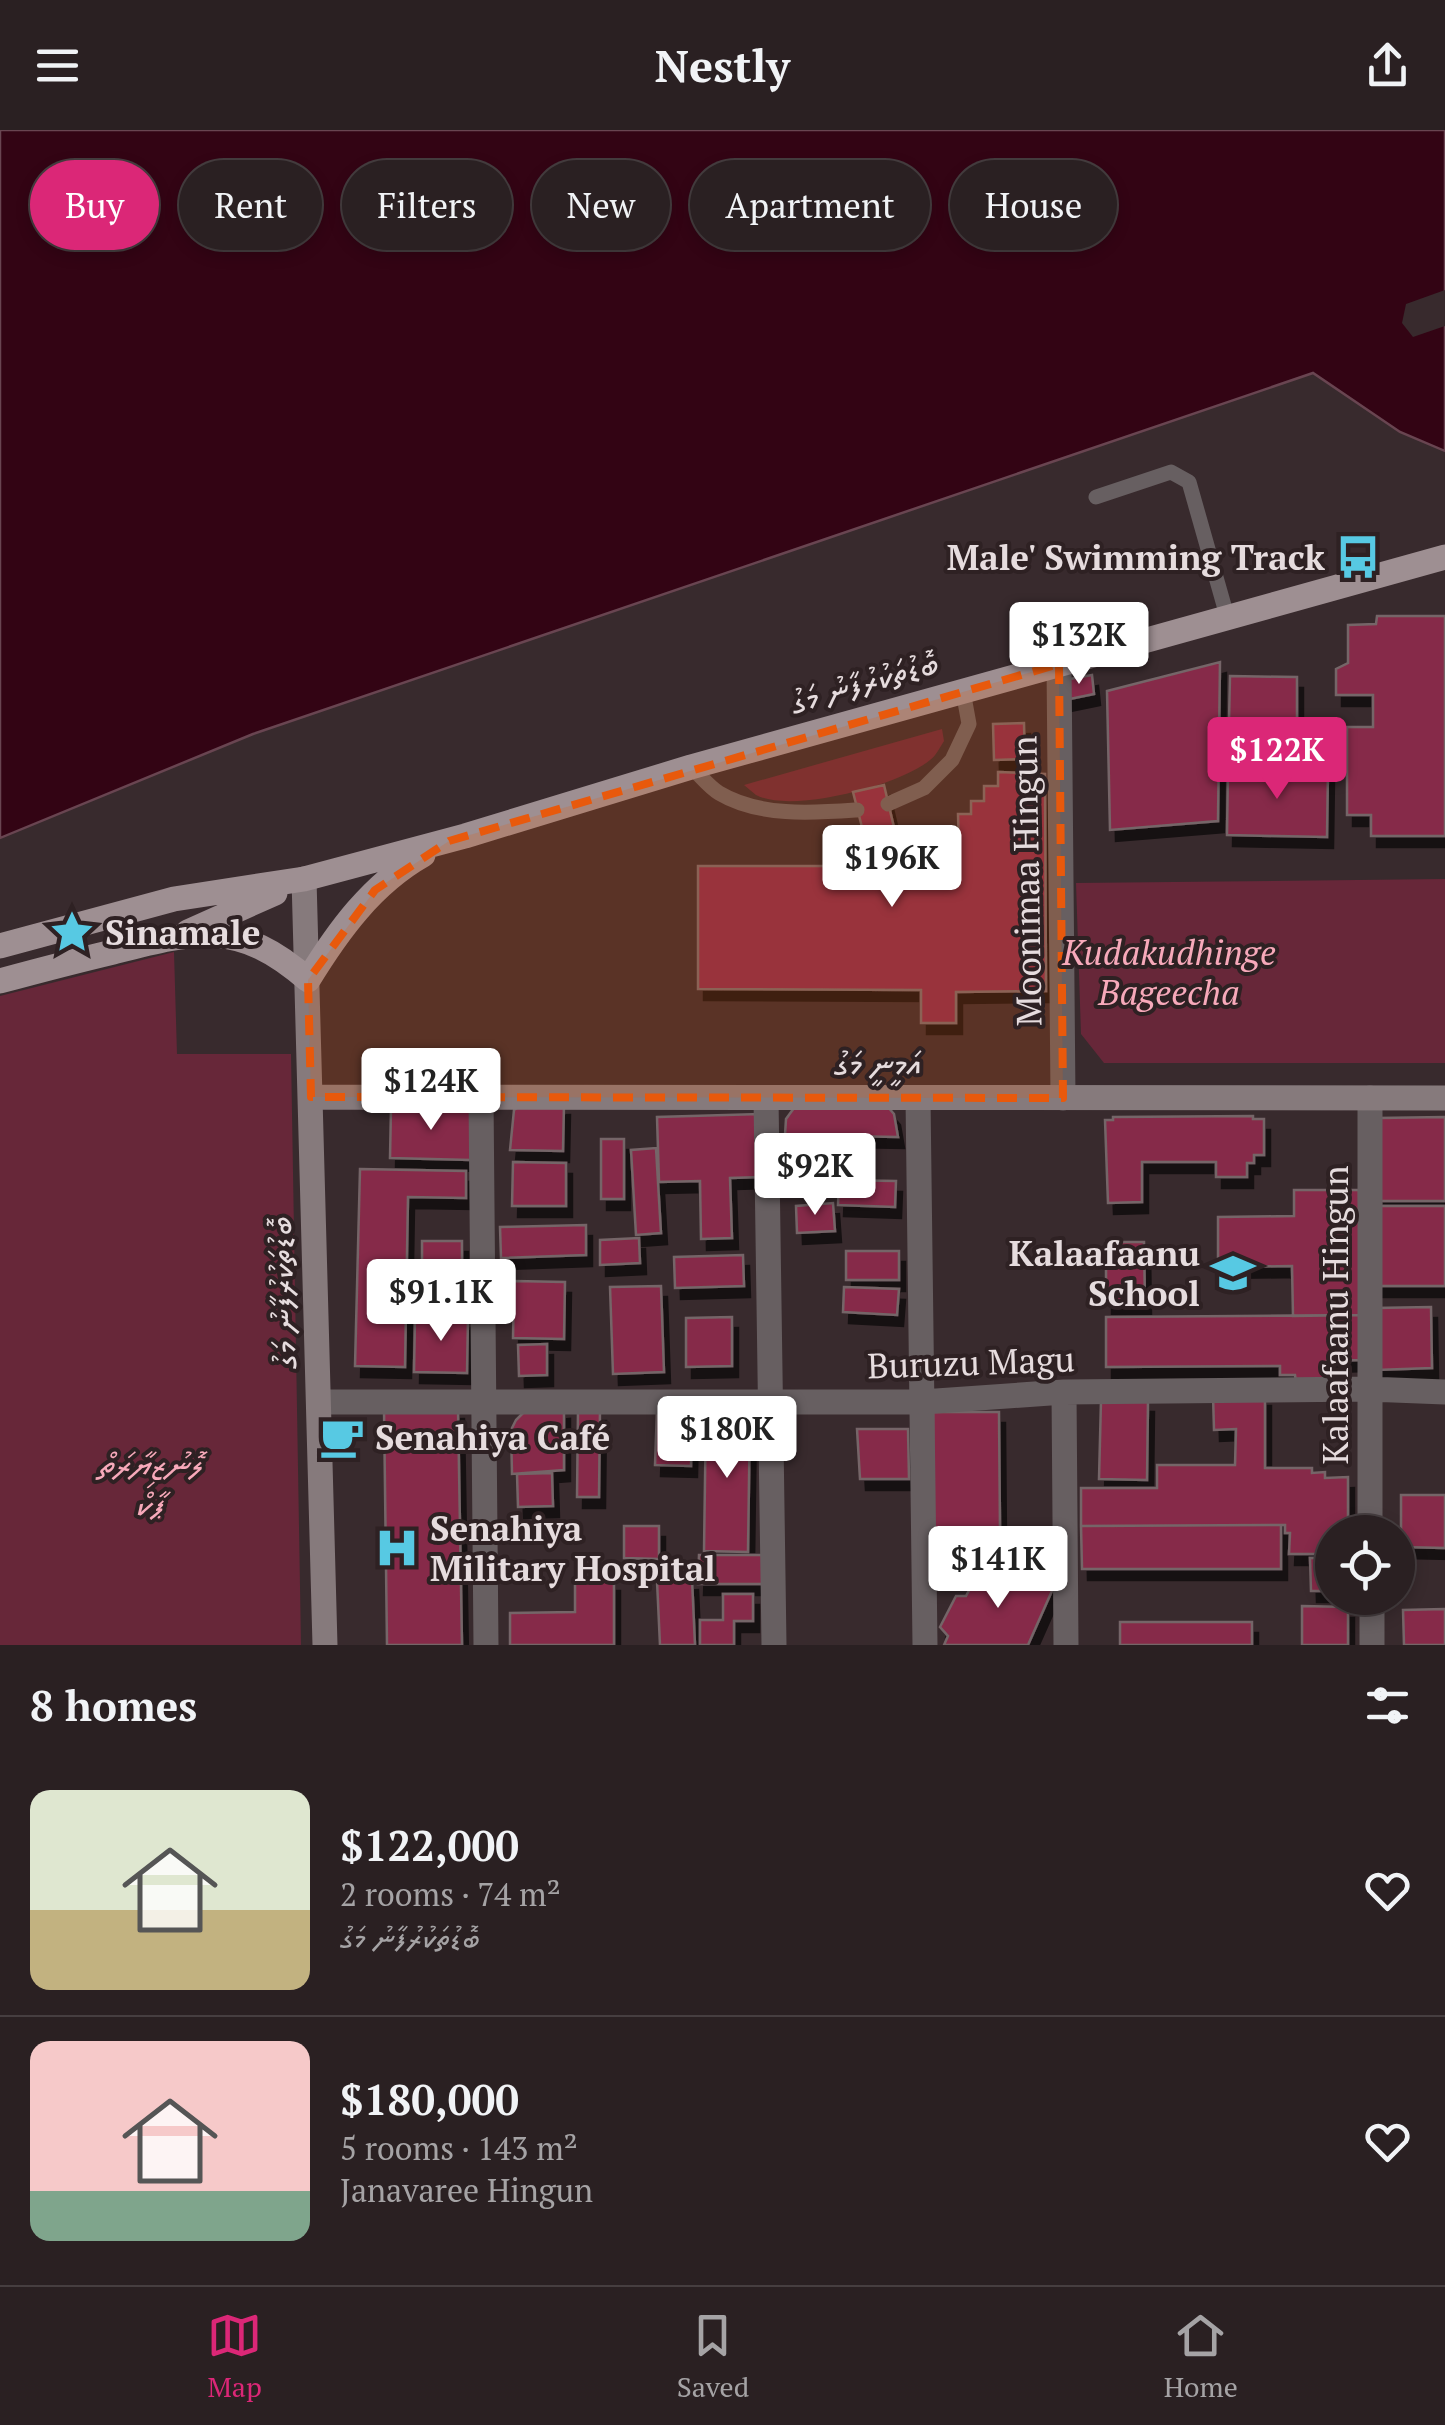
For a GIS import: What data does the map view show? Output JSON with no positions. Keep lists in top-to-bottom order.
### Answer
{
  "streets": {
    "main road": ["ބޮޑުތަކުރުފާނު މަގު"],
    "street": [
      "Moonimaa Hingun",
      "އަމީނީ މަގު",
      "Kalaafaanu Hingun",
      "Buruzu Magu"
    ]
  },
  "crossings": [
    ["ބޮޑުތަކުރުފާނު މަގު", "Moonimaa Hingun"],
    ["ބޮޑުތަކުރުފާނު މަގު", "އަމީނީ މަގު"],
    ["ބޮޑުތަކުރުފާނު މަގު", "Buruzu Magu"],
    ["Moonimaa Hingun", "އަމީނީ މަގު"],
    ["އަމީނީ މަގު", "Kalaafaanu Hingun"],
    ["Kalaafaanu Hingun", "Buruzu Magu"]
  ],
  "parks": ["Kudakudhinge Bageecha", "ލޮނުޒިޔާރަތް ޕާކް"],
  "places": {
    "bus stop": ["Male' Swimming Track"],
    "place": ["Sinamale"],
    "school or university": ["Kalaafaanu School"],
    "cafe": ["Senahiya Café"],
    "hospital": ["Senahiya Military Hospital"]
  },
  "page": {
    "header": "Nestly",
    "chip": [
      "Buy",
      "Rent",
      "Filters",
      "New",
      "Apartment",
      "House"
    ],
    "price": [
      "$132K",
      "$122K",
      "$196K",
      "$124K",
      "$92K",
      "$91.1K",
      "$180K",
      "$141K"
    ],
    "heading": "8 homes",
    "list": [
      {
        "name": "$122,000",
        "note": "2 rooms · 74 m² · ބޮޑުތަކުރުފާނު މަގު"
      },
      {
        "name": "$180,000",
        "note": "5 rooms · 143 m² · Janavaree Hingun"
      }
    ],
    "tabs": ["Map", "Saved", "Home"]
  }
}
